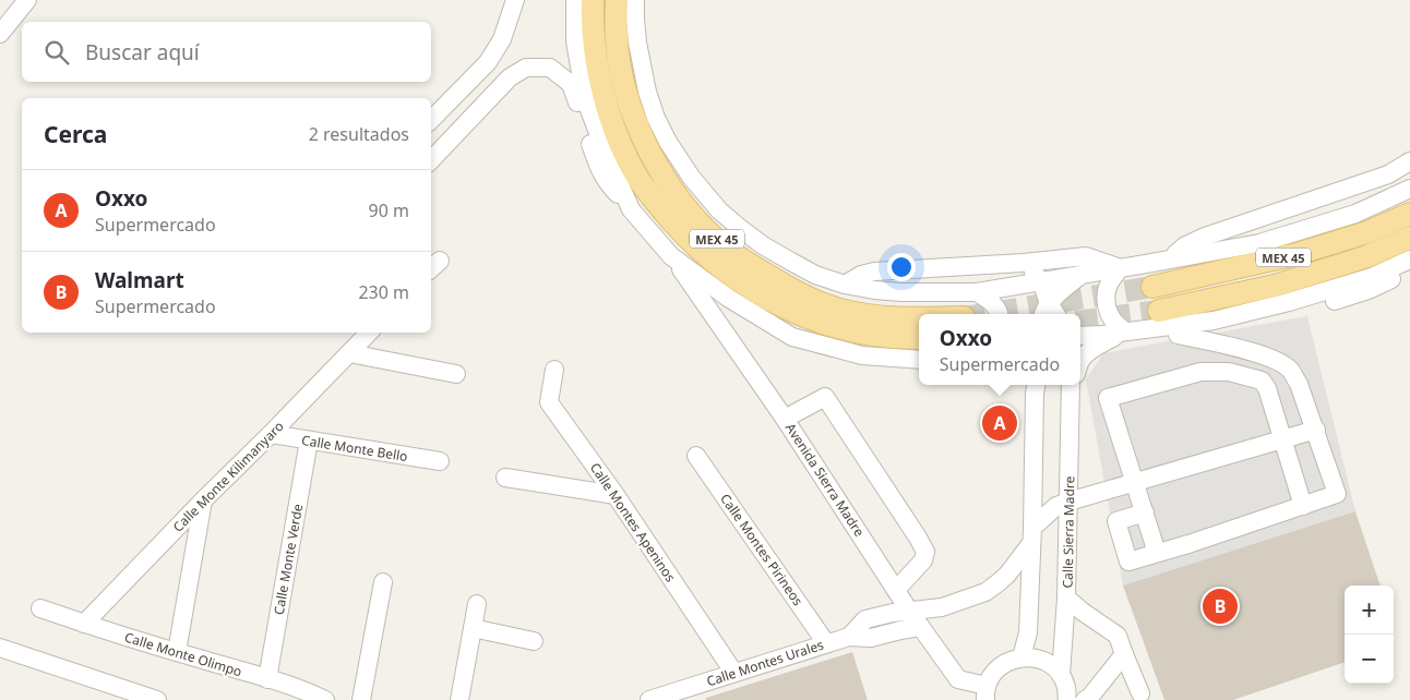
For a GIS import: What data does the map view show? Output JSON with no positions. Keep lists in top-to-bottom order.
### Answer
{
  "streets": {
    "main road": ["MEX 45"],
    "street": [
      "Calle Monte Bello",
      "Calle Monte Kilimanyaro",
      "Avenida Sierra Madre",
      "Calle Montes Apeninos",
      "Calle Sierra Madre",
      "Calle Montes Pirineos",
      "Calle Monte Verde",
      "Calle Monte Olimpo",
      "Calle Montes Urales"
    ]
  },
  "crossings": [
    ["Calle Monte Bello", "Calle Monte Kilimanyaro"],
    ["Calle Monte Bello", "Calle Monte Verde"],
    ["Calle Monte Kilimanyaro", "Calle Monte Olimpo"],
    ["Avenida Sierra Madre", "Calle Montes Urales"],
    ["Calle Montes Apeninos", "Calle Montes Urales"],
    ["Calle Sierra Madre", "Calle Montes Urales"],
    ["Calle Montes Pirineos", "Calle Montes Urales"],
    ["Calle Monte Verde", "Calle Monte Olimpo"]
  ],
  "page": {
    "search": "Buscar aquí",
    "heading": ["Cerca", "2 resultados"],
    "list": [
      {
        "mark": "A",
        "name": "Oxxo",
        "note": "Supermercado",
        "value": "90 m"
      },
      {
        "mark": "B",
        "name": "Walmart",
        "note": "Supermercado",
        "value": "230 m"
      }
    ],
    "popup": ["Oxxo", "Supermercado"],
    "pins": ["A", "B"],
    "map_buttons": ["+", "−"]
  }
}
